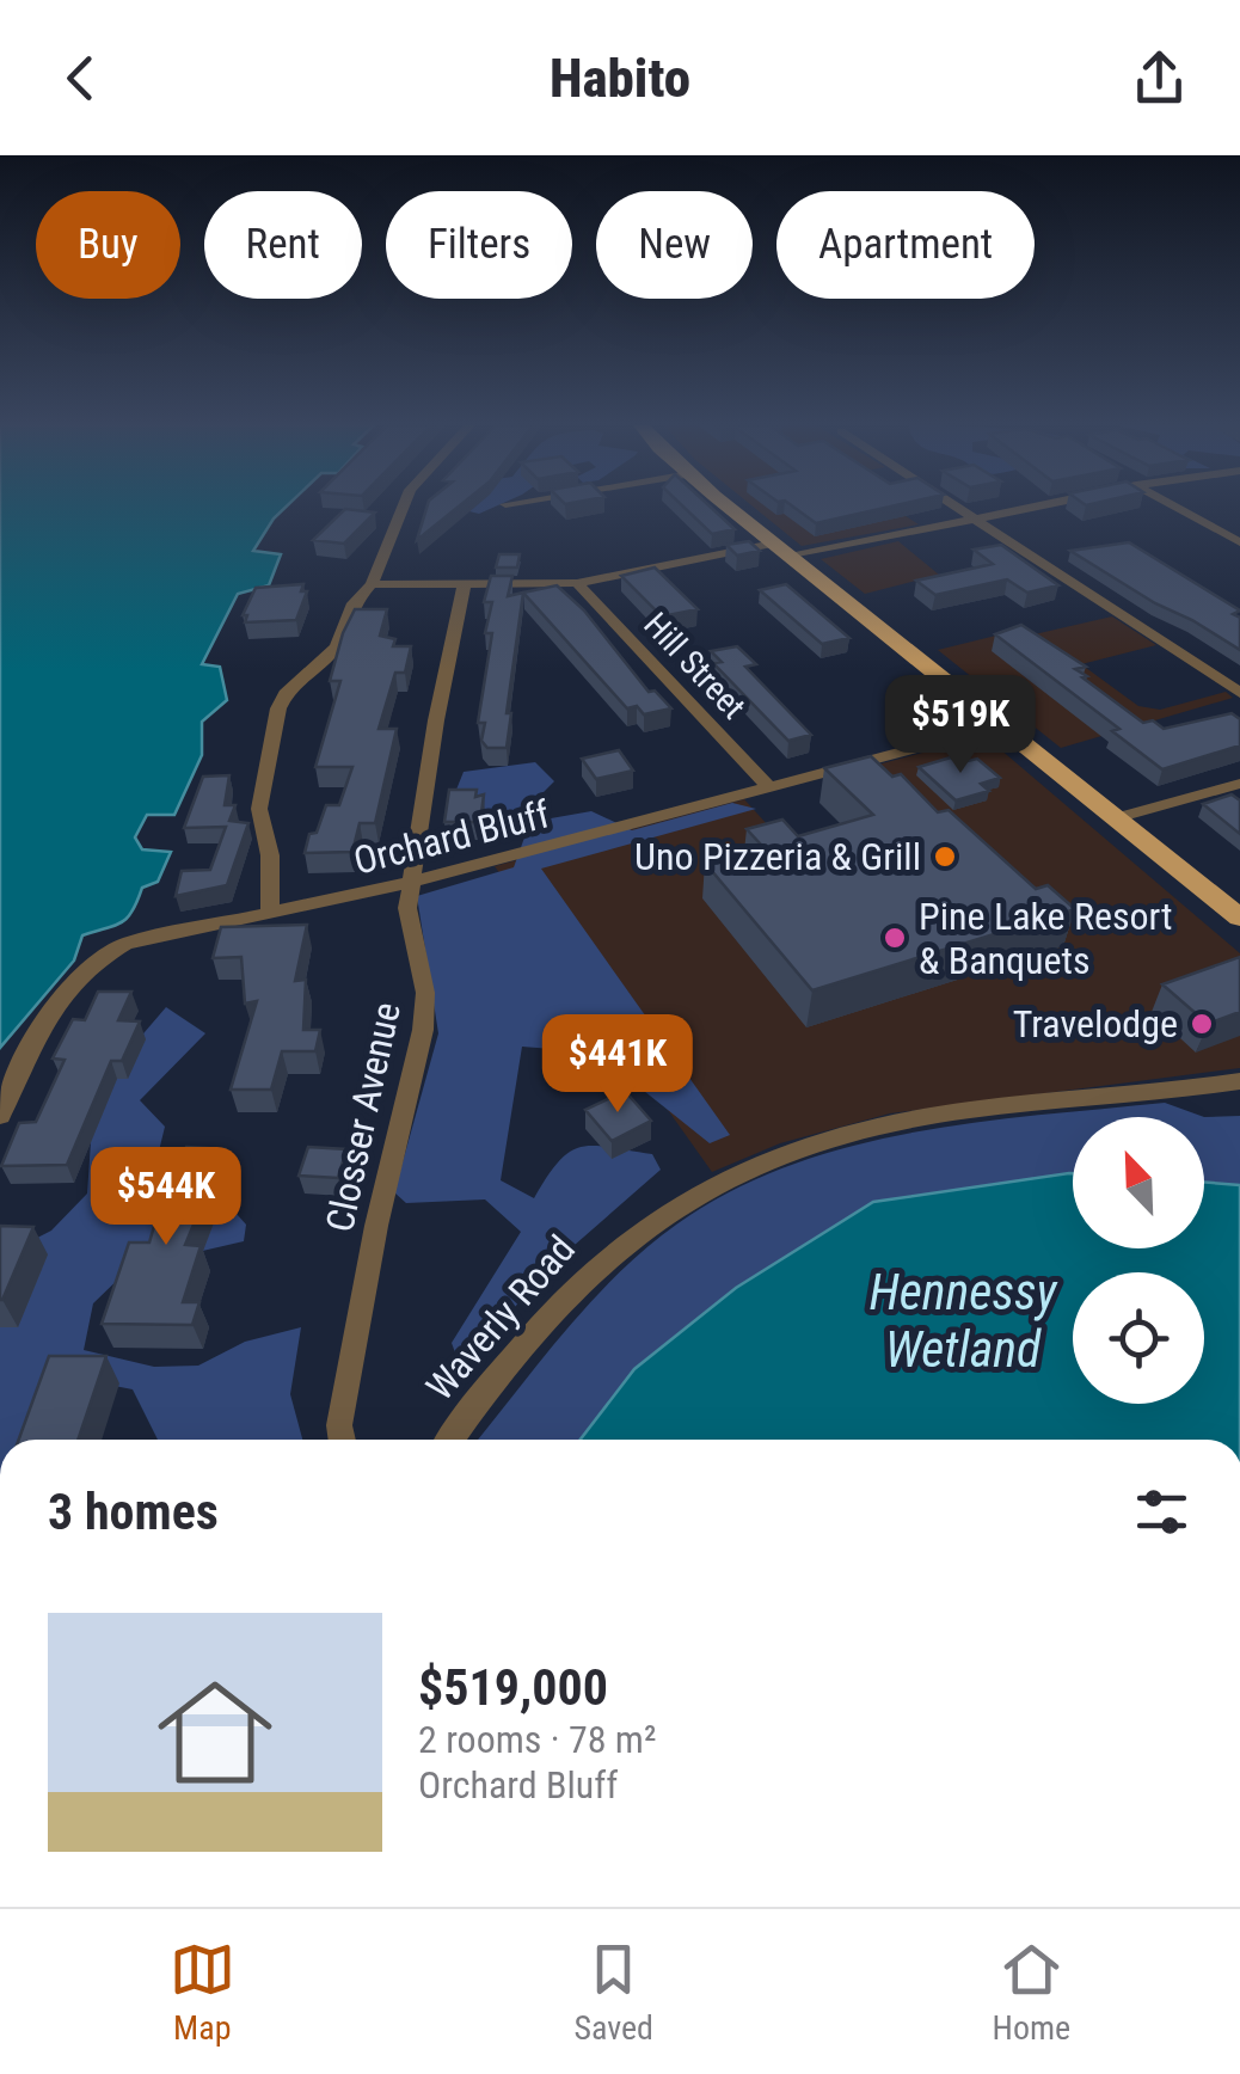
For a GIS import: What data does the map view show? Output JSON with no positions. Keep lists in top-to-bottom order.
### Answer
{
  "streets": {
    "street": [
      "Hill Street",
      "Orchard Bluff",
      "Closser Avenue",
      "Waverly Road"
    ]
  },
  "crossings": [
    ["Hill Street", "Orchard Bluff"],
    ["Orchard Bluff", "Closser Avenue"]
  ],
  "water": ["Hennessy Wetland"],
  "places": ["Uno Pizzeria & Grill", "Pine Lake Resort & Banquets", "Travelodge"],
  "north": "top left",
  "page": {
    "header": "Habito",
    "chip": [
      "Buy",
      "Rent",
      "Filters",
      "New",
      "Apartment"
    ],
    "price": ["$519K", "$441K", "$544K"],
    "heading": "3 homes",
    "list": [
      {
        "name": "$519,000",
        "note": "2 rooms · 78 m² · Orchard Bluff"
      }
    ],
    "tabs": ["Map", "Saved", "Home"]
  }
}
